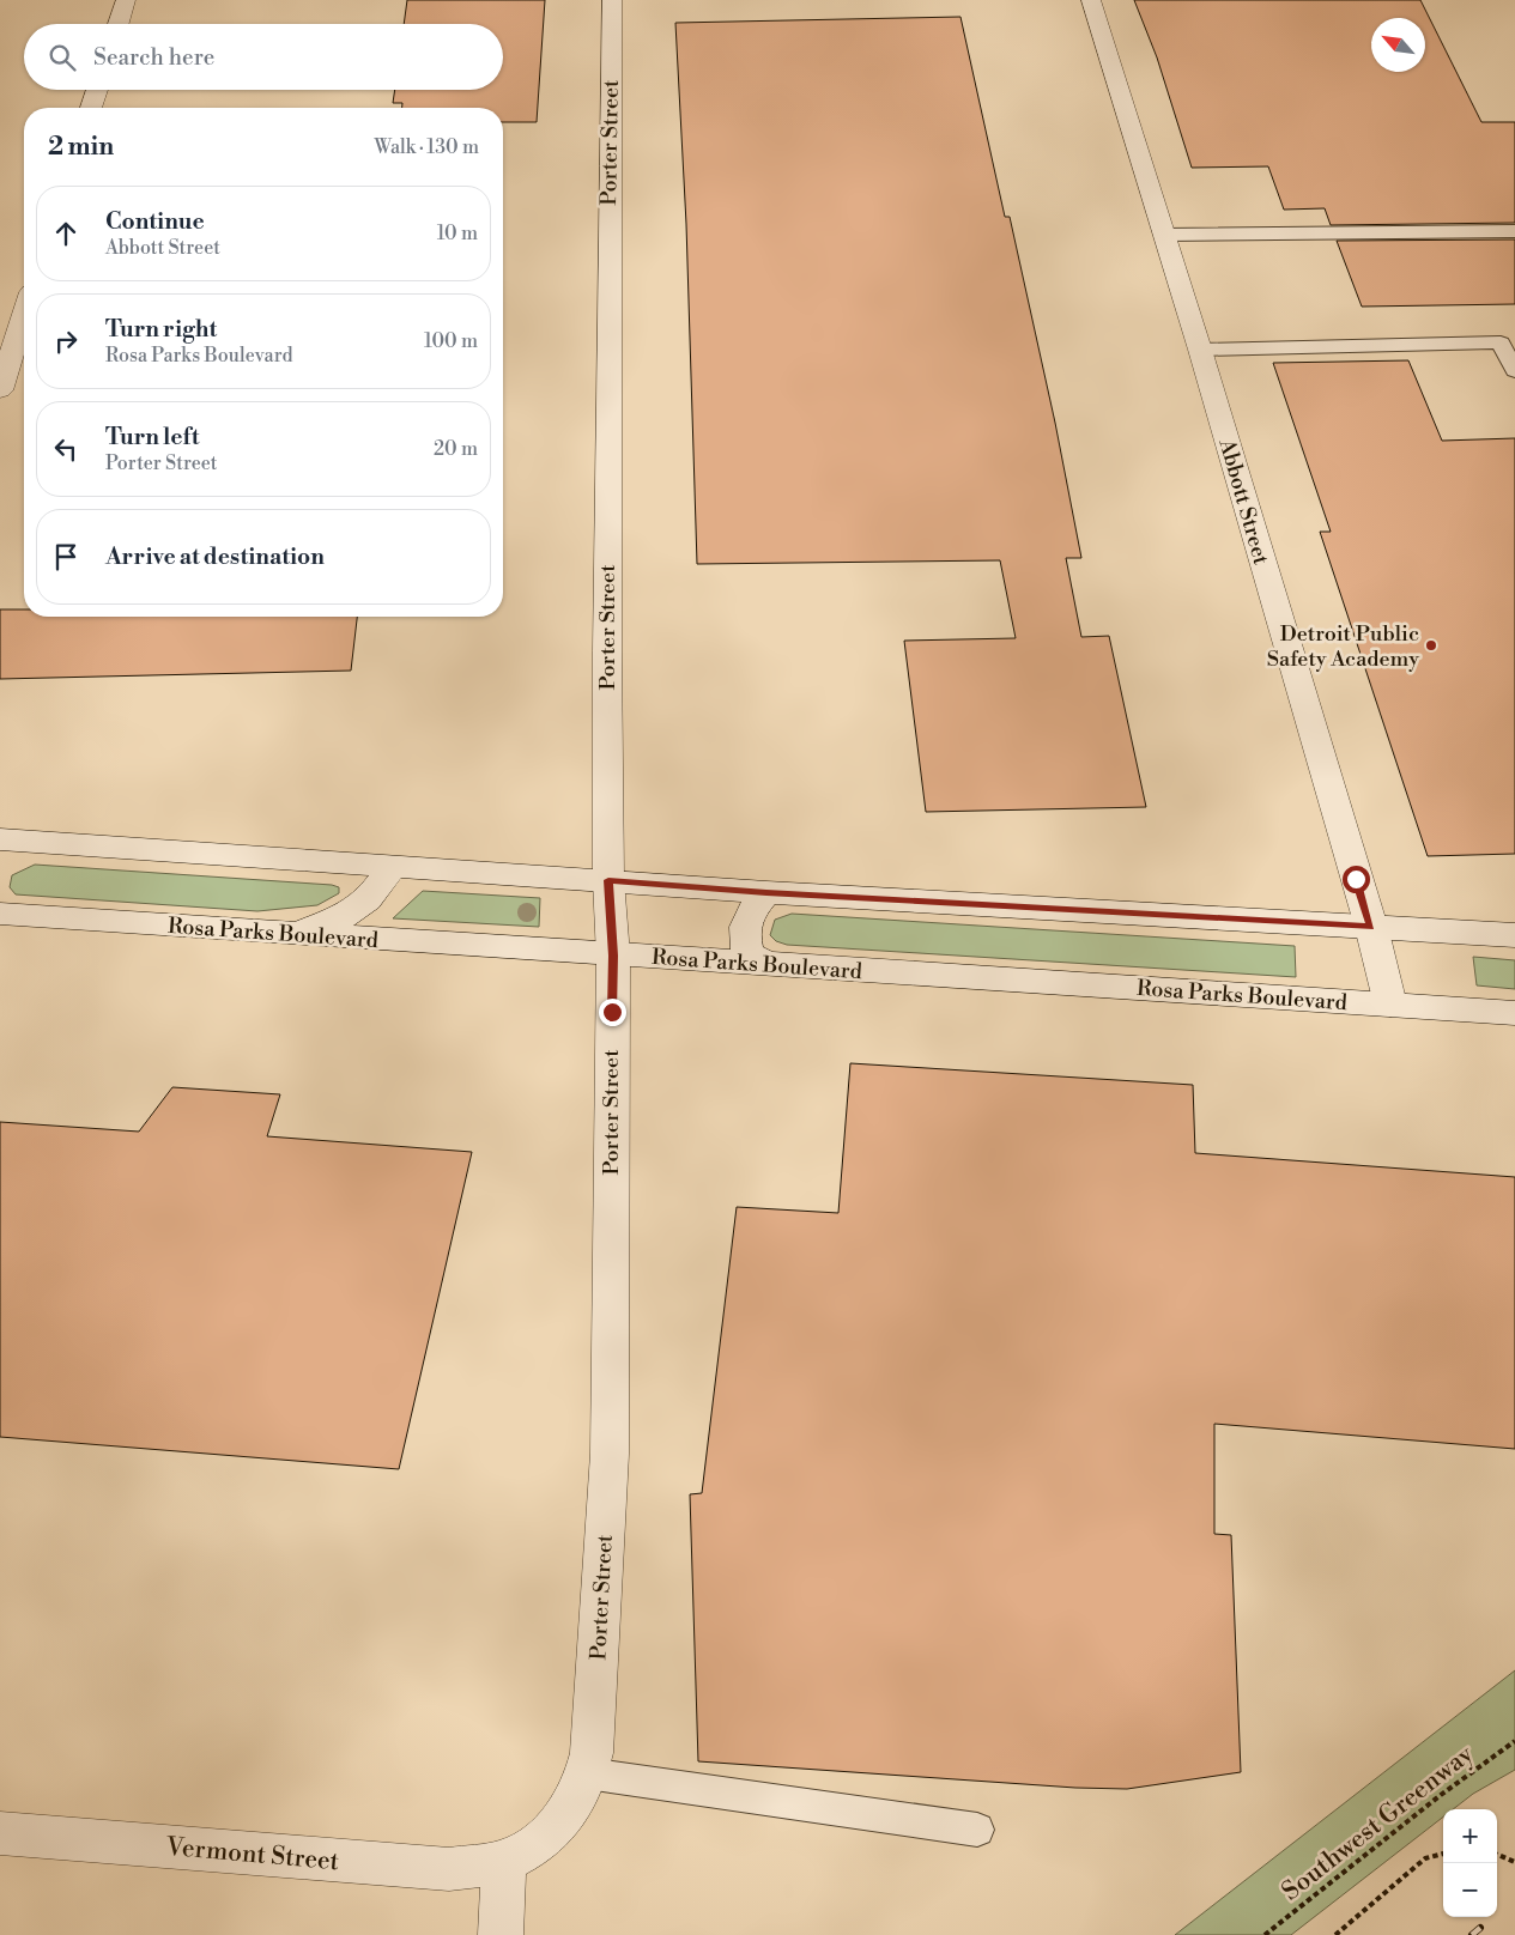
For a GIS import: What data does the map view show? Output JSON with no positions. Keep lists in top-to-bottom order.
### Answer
{
  "streets": {
    "street": [
      "Porter Street",
      "Abbott Street",
      "Rosa Parks Boulevard",
      "Vermont Street"
    ],
    "path": ["Southwest Greenway"]
  },
  "crossings": [
    ["Porter Street", "Rosa Parks Boulevard"],
    ["Porter Street", "Vermont Street"],
    ["Abbott Street", "Rosa Parks Boulevard"]
  ],
  "places": ["Detroit Public Safety Academy"],
  "north": "top left",
  "page": {
    "search": "Search here",
    "heading": ["2 min", "Walk · 130 m"],
    "list": [
      ["Continue", "Abbott Street", "10 m"],
      ["Turn right", "Rosa Parks Boulevard", "100 m"],
      ["Turn left", "Porter Street", "20 m"],
      "Arrive at destination"
    ],
    "map_buttons": ["+", "−"]
  }
}
